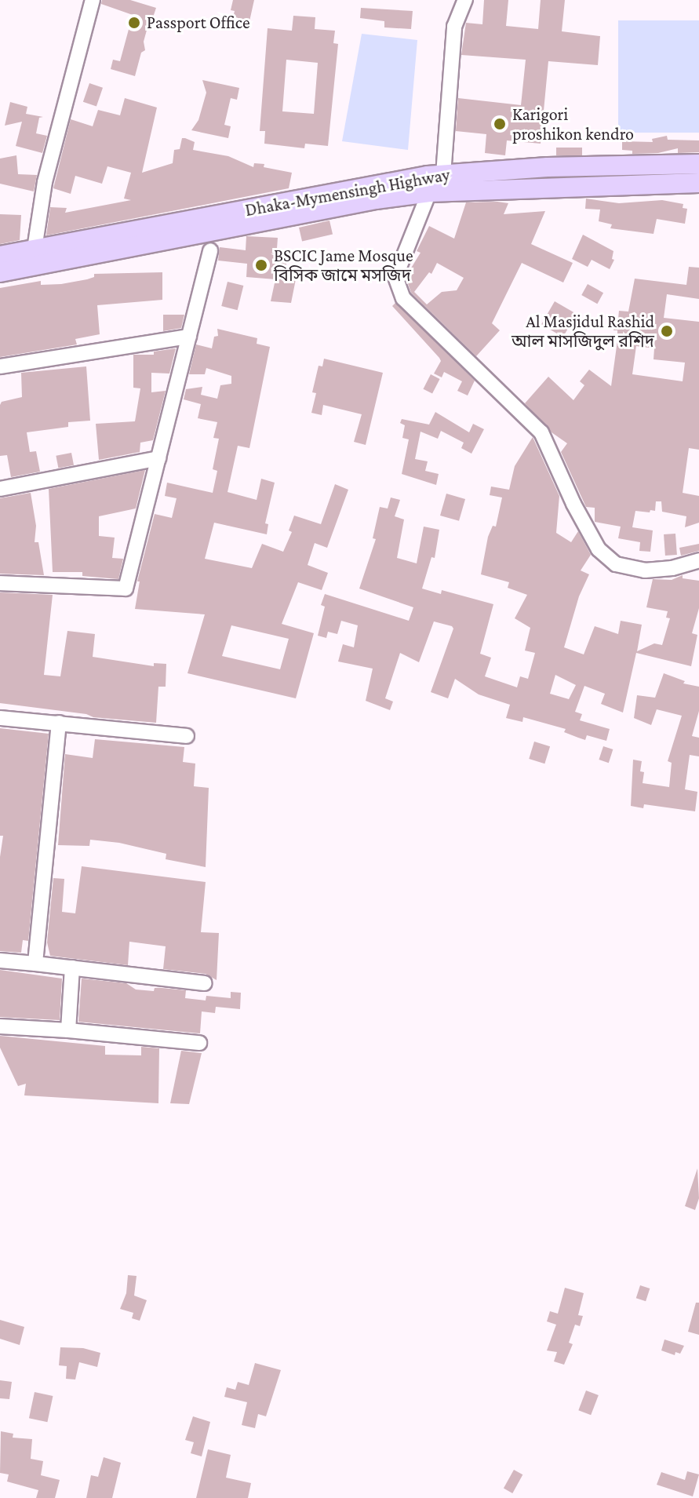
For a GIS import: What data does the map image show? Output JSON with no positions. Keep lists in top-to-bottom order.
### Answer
{
  "streets": {
    "main road": ["Dhaka-Mymensingh Highway"]
  },
  "places": [
    "Passport Office",
    "Karigori proshikon kendro",
    "BSCIC Jame Mosque বিসিক জামে মসজিদ",
    "Al Masjidul Rashid আল মাসজিদুল রশিদ"
  ]
}
